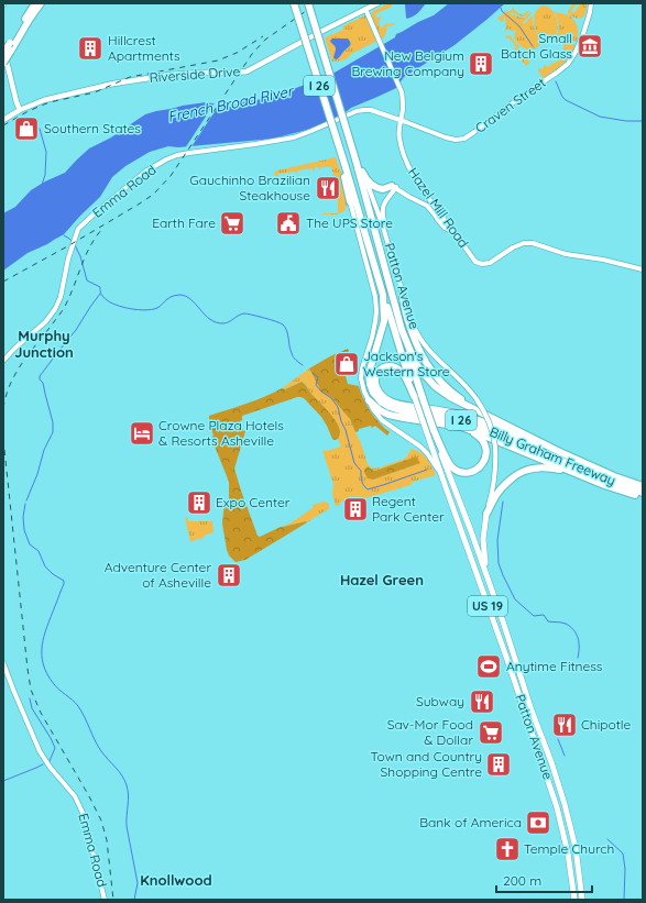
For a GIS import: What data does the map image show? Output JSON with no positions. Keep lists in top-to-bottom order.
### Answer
{
  "streets": {
    "highway": [
      "I 26",
      "Patton Avenue",
      "Billy Graham Freeway",
      "US 19"
    ],
    "main road": ["Riverside Drive"],
    "street": ["Craven Street", "Emma Road", "Hazel Mill Road"]
  },
  "crossings": [
    ["Craven Street", "Emma Road"],
    ["Craven Street", "Hazel Mill Road"],
    ["Emma Road", "Hazel Mill Road"],
    ["Patton Avenue", "Billy Graham Freeway"]
  ],
  "districts": ["Murphy Junction", "Hazel Green", "Knollwood"],
  "water": ["French Broad River"],
  "places": {
    "museum": ["Small Batch Glass"],
    "building": [
      "Hillcrest Apartments",
      "New Belgium Brewing Company",
      "Expo Center",
      "Regent Park Center",
      "Adventure Center of Asheville",
      "Town and Country Shopping Centre"
    ],
    "shop": ["Southern States", "Jackson's Western Store"],
    "restaurant": ["Gauchinho Brazilian Steakhouse", "Subway", "Chipotle"],
    "supermarket": ["Earth Fare", "Sav-Mor Food & Dollar"],
    "public building": ["The UPS Store"],
    "hotel": ["Crowne Plaza Hotels & Resorts Asheville"],
    "sports": ["Anytime Fitness"],
    "bank": ["Bank of America"],
    "church": ["Temple Church"]
  },
  "scale_bar": "200 m"
}
